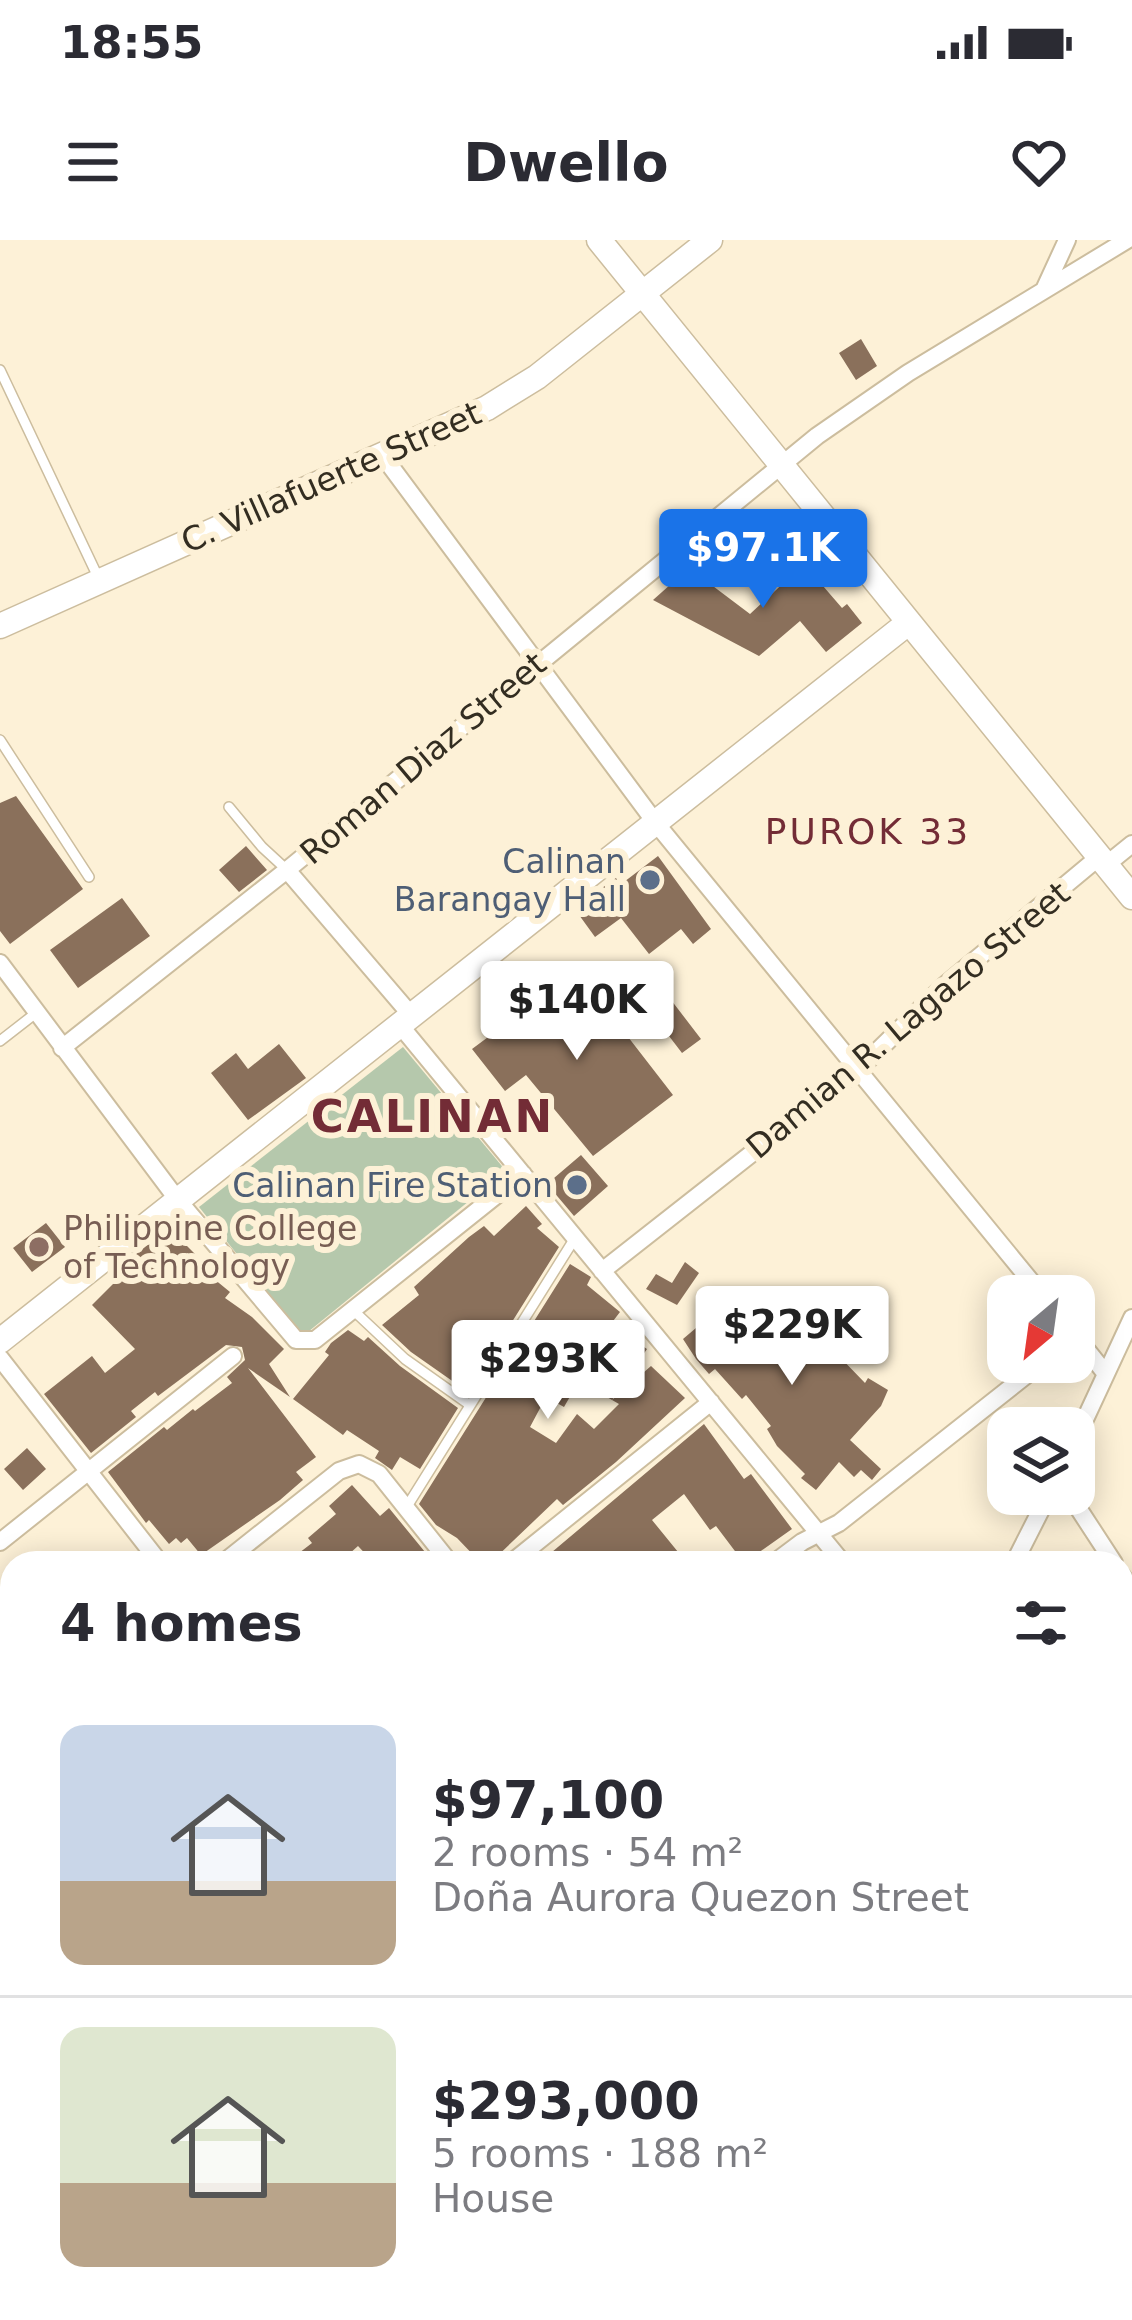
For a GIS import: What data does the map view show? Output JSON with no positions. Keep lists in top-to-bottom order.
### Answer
{
  "streets": {
    "main road": ["C. Villafuerte Street"],
    "street": ["Roman Diaz Street", "Damian R. Lagazo Street"]
  },
  "districts": ["PUROK 33", "CALINAN"],
  "places": ["Calinan Barangay Hall", "Calinan Fire Station", "Philippine College of Technology"],
  "north": "bottom left",
  "page": {
    "status": "18:55",
    "header": "Dwello",
    "price": [
      "$97.1K",
      "$140K",
      "$229K",
      "$293K"
    ],
    "heading": "4 homes",
    "list": [
      {
        "name": "$97,100",
        "note": "2 rooms · 54 m² · Doña Aurora Quezon Street"
      },
      {
        "name": "$293,000",
        "note": "5 rooms · 188 m² · House"
      }
    ]
  }
}
